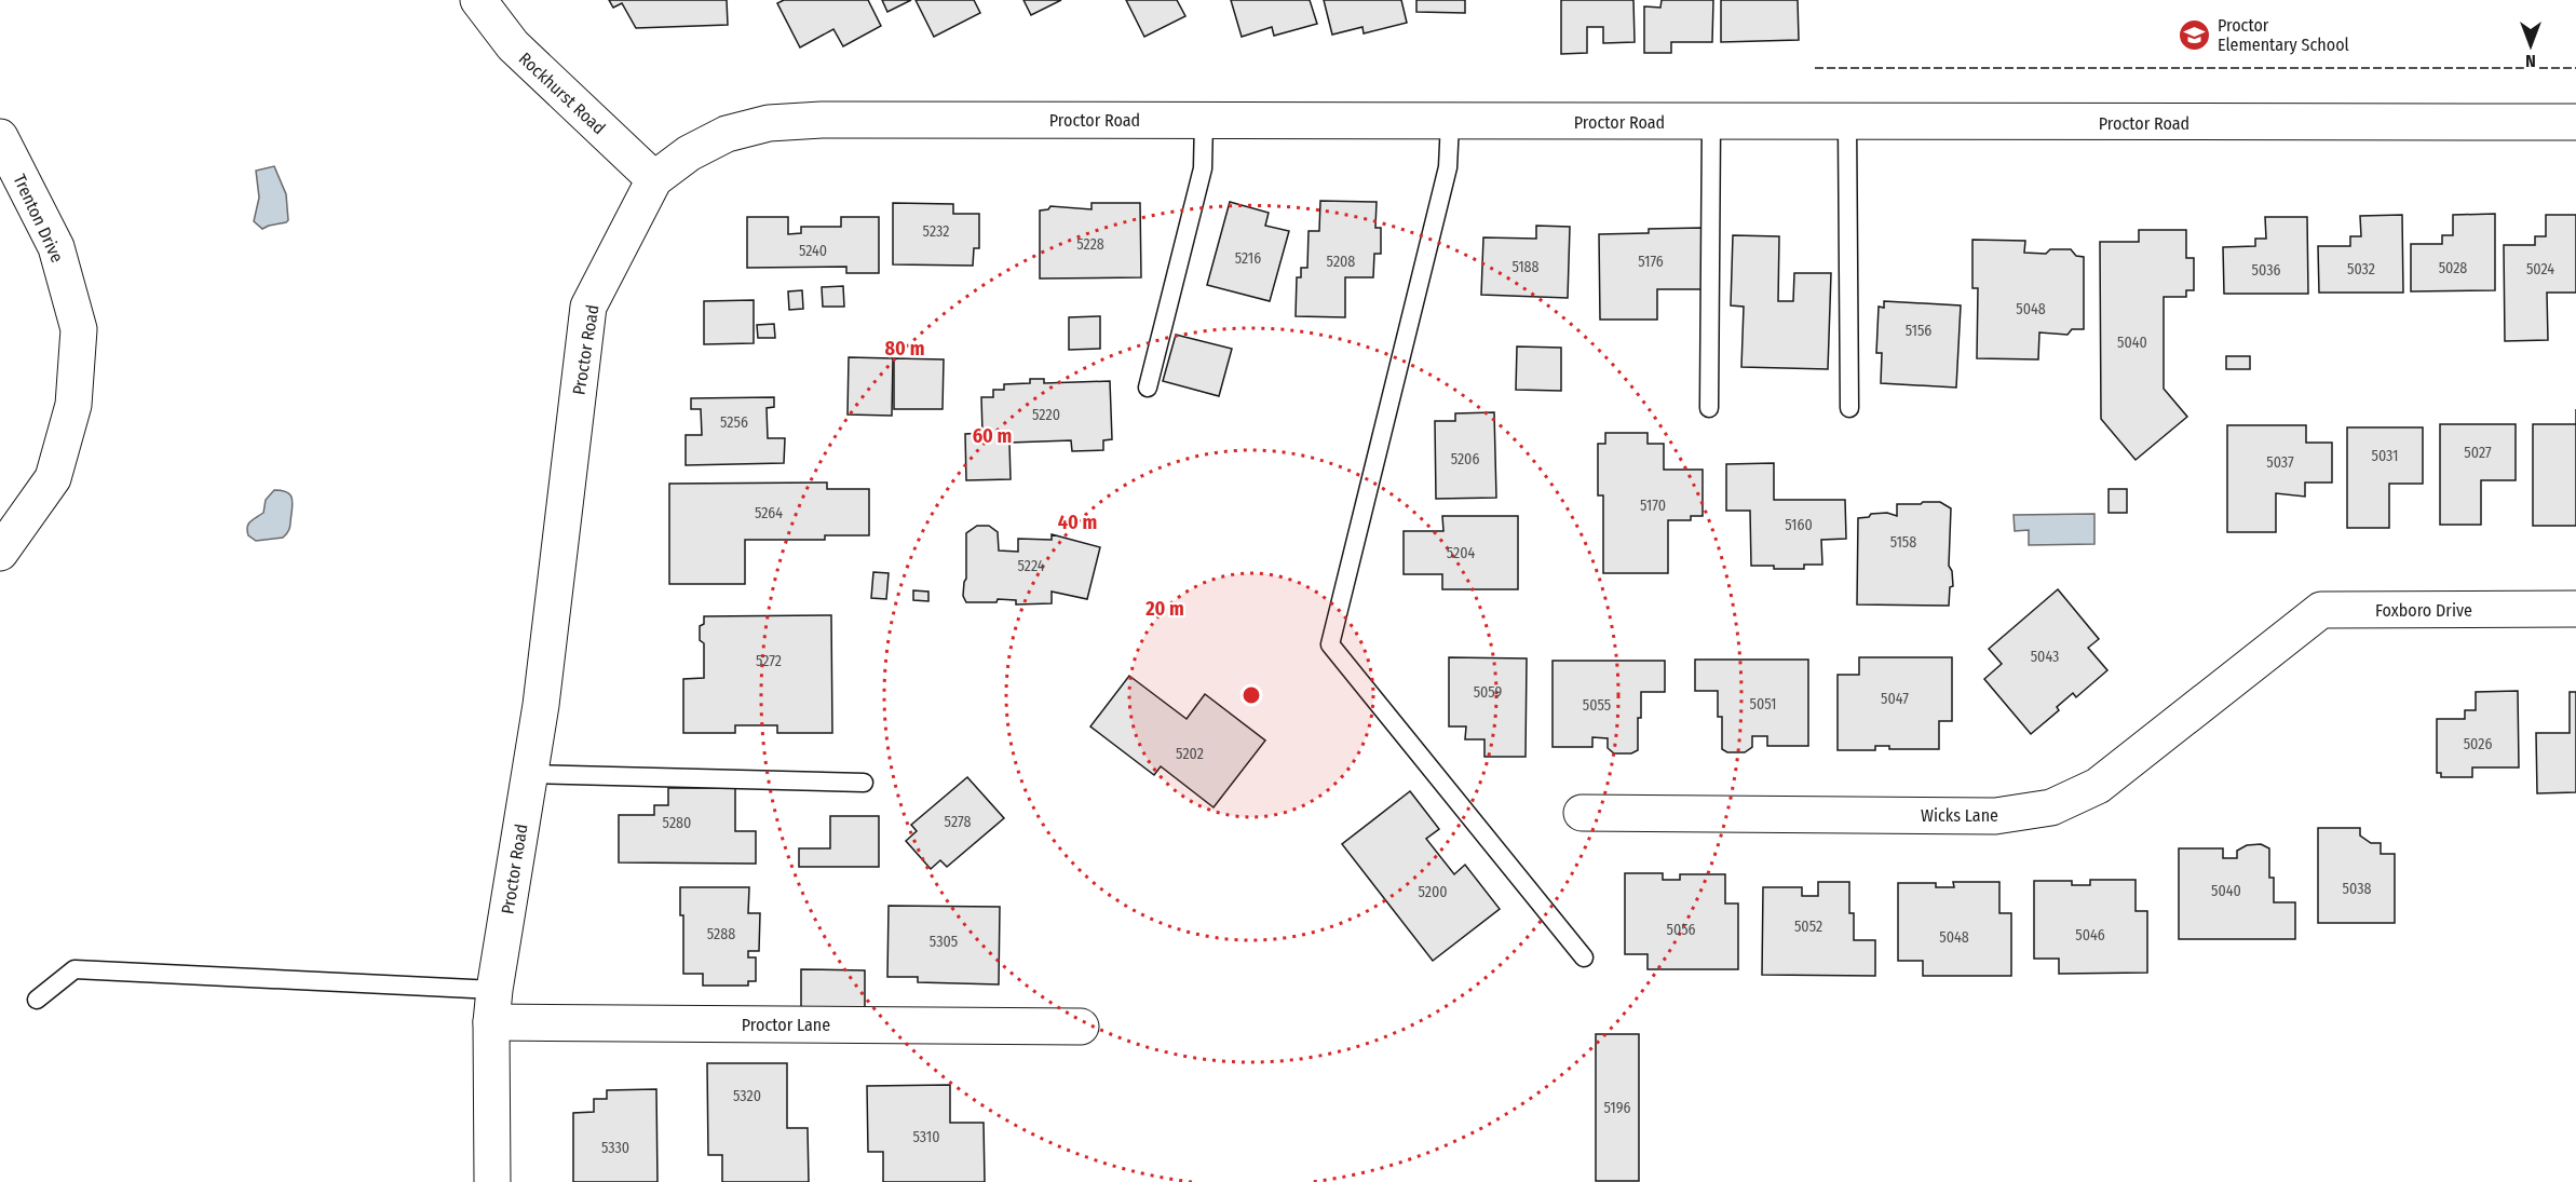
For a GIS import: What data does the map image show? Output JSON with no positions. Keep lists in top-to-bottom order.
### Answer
{
  "streets": {
    "street": [
      "Rockhurst Road",
      "Proctor Road",
      "Trenton Drive",
      "Foxboro Drive",
      "Wicks Lane",
      "Proctor Lane"
    ]
  },
  "crossings": [
    ["Rockhurst Road", "Proctor Road"],
    ["Proctor Road", "Proctor Lane"],
    ["Foxboro Drive", "Wicks Lane"]
  ],
  "places": {
    "school or university": ["Proctor Elementary School"]
  },
  "house_numbers": [
    "5232",
    "5228",
    "5240",
    "5216",
    "5208",
    "5176",
    "5188",
    "5028",
    "5032",
    "5024",
    "5036",
    "5048",
    "5156",
    "5040",
    "5220",
    "5256",
    "5027",
    "5031",
    "5206",
    "5037",
    "5170",
    "5264",
    "5160",
    "5158",
    "5204",
    "5224",
    "5043",
    "5272",
    "5059",
    "5047",
    "5051",
    "5055",
    "5026",
    "5202",
    "5278",
    "5280",
    "5038",
    "5040",
    "5200",
    "5052",
    "5056",
    "5288",
    "5046",
    "5048",
    "5305",
    "5320",
    "5196",
    "5310",
    "5330"
  ],
  "north": "bottom",
  "rings": [
    "80 m",
    "60 m",
    "40 m",
    "20 m"
  ]
}
